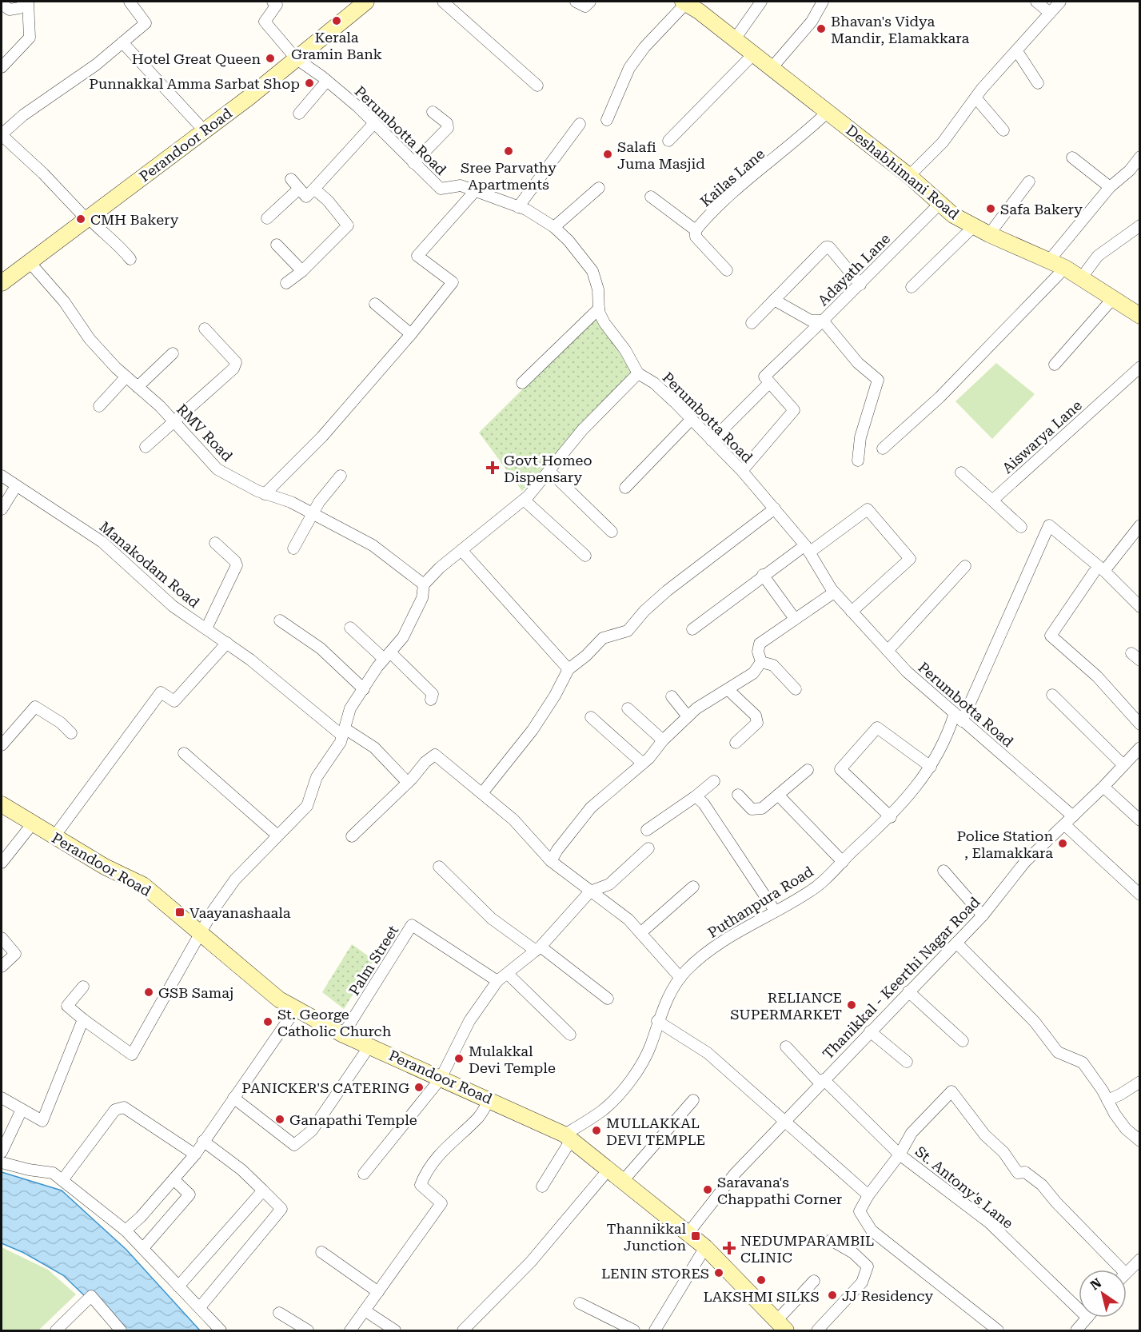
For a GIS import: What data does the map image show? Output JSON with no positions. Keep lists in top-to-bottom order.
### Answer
{
  "streets": {
    "main road": ["Perandoor Road", "Deshabhimani Road"],
    "street": [
      "Perumbotta Road",
      "Kailas Lane",
      "Adayath Lane",
      "RMV Road",
      "Aiswarya Lane",
      "Manakodam Road",
      "Puthanpura Road",
      "Palm Street",
      "Thanikkal - Keerthi Nagar Road",
      "St. Antony's Lane"
    ]
  },
  "crossings": [
    ["Perumbotta Road", "Perandoor Road"],
    ["Perumbotta Road", "Puthanpura Road"],
    ["Perumbotta Road", "Thanikkal - Keerthi Nagar Road"],
    ["Perandoor Road", "RMV Road"],
    ["Perandoor Road", "Puthanpura Road"],
    ["Perandoor Road", "Palm Street"],
    ["Perandoor Road", "Thanikkal - Keerthi Nagar Road"],
    ["Deshabhimani Road", "Kailas Lane"],
    ["Deshabhimani Road", "Adayath Lane"],
    ["Thanikkal - Keerthi Nagar Road", "St. Antony's Lane"]
  ],
  "places": {
    "other": [
      "Kerala Gramin Bank",
      "Bhavan's Vidya Mandir, Elamakkara",
      "Hotel Great Queen",
      "Punnakkal Amma Sarbat Shop",
      "Sree Parvathy Apartments",
      "Salafi Juma Masjid",
      "Safa Bakery",
      "CMH Bakery",
      "Police Station , Elamakkara",
      "GSB Samaj",
      "RELIANCE SUPERMARKET",
      "St. George Catholic Church",
      "Mulakkal Devi Temple",
      "PANICKER'S CATERING",
      "Ganapathi Temple",
      "MULLAKKAL DEVI TEMPLE",
      "Saravana's Chappathi Corner",
      "LENIN STORES",
      "LAKSHMI SILKS",
      "JJ Residency"
    ],
    "health": ["Govt Homeo Dispensary", "NEDUMPARAMBIL CLINIC"],
    "transit": ["Vaayanashaala", "Thannikkal Junction"]
  },
  "north": "top left"
}
